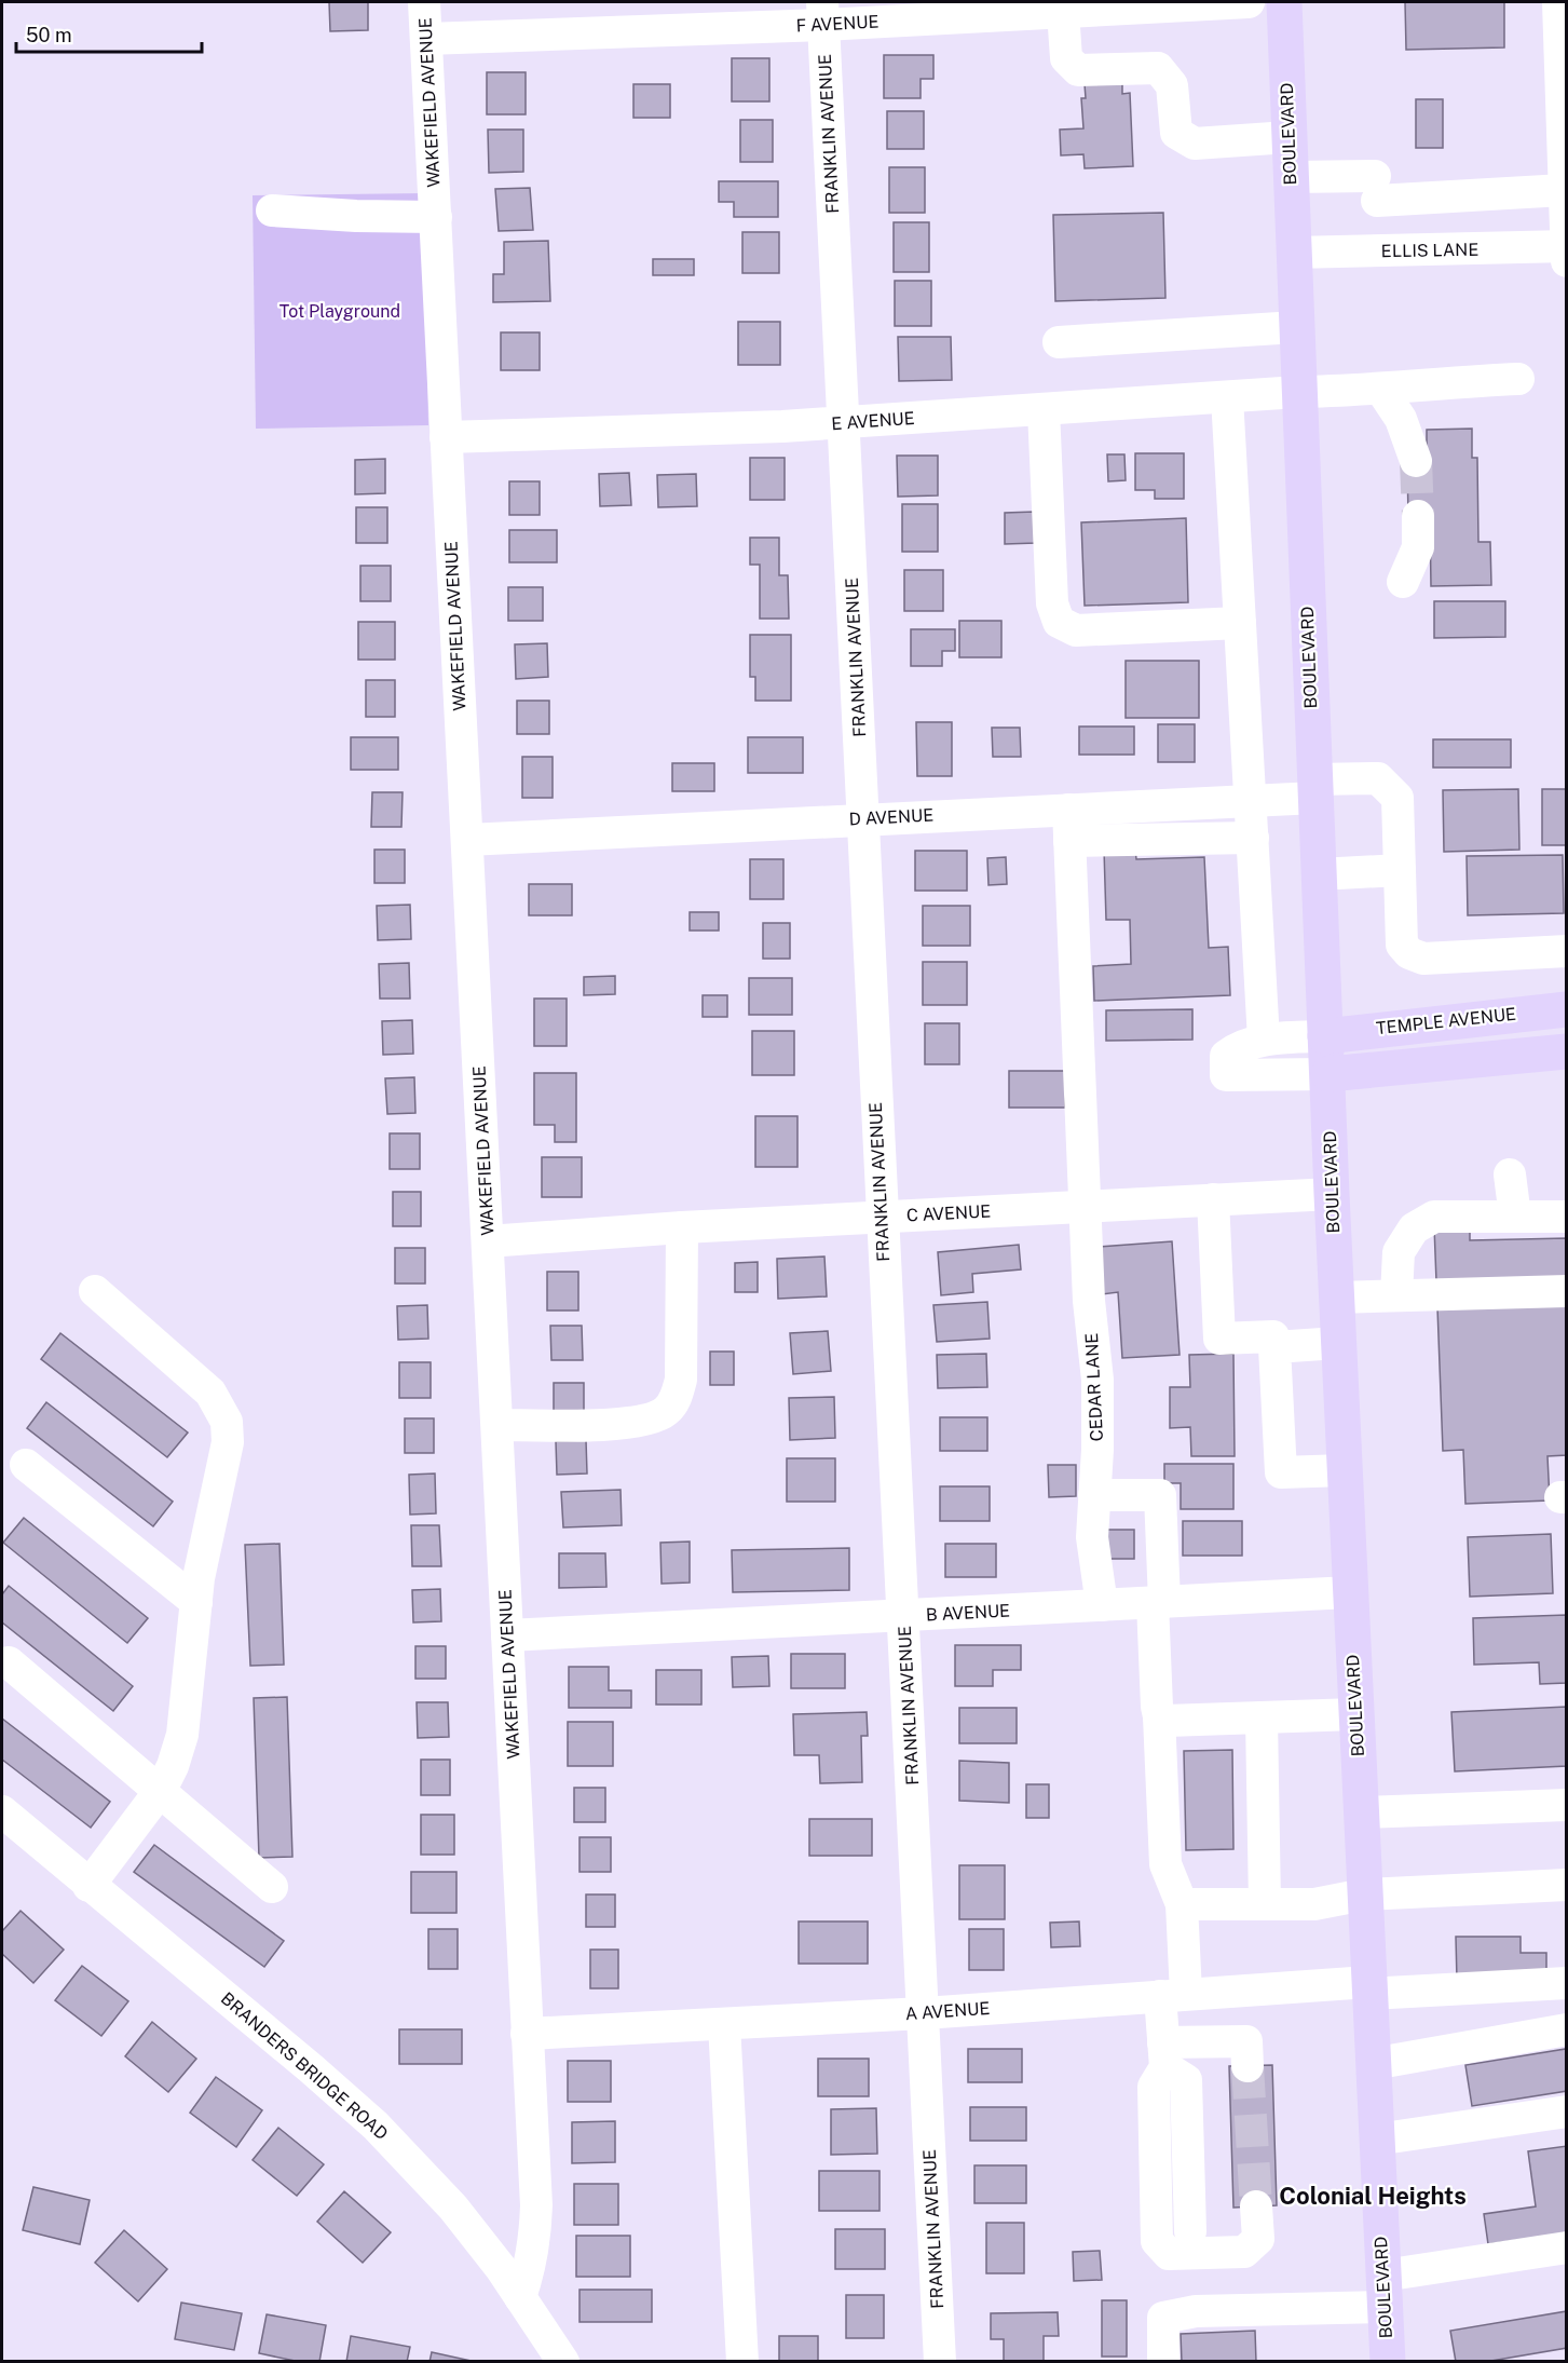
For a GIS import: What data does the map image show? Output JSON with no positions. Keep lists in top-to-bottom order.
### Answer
{
  "streets": {
    "main road": ["BOULEVARD", "TEMPLE AVENUE"],
    "street": [
      "F AVENUE",
      "WAKEFIELD AVENUE",
      "FRANKLIN AVENUE",
      "ELLIS LANE",
      "E AVENUE",
      "D AVENUE",
      "C AVENUE",
      "CEDAR LANE",
      "B AVENUE",
      "A AVENUE",
      "BRANDERS BRIDGE ROAD"
    ]
  },
  "crossings": [
    ["F AVENUE", "WAKEFIELD AVENUE"],
    ["F AVENUE", "FRANKLIN AVENUE"],
    ["WAKEFIELD AVENUE", "E AVENUE"],
    ["WAKEFIELD AVENUE", "D AVENUE"],
    ["WAKEFIELD AVENUE", "C AVENUE"],
    ["WAKEFIELD AVENUE", "B AVENUE"],
    ["WAKEFIELD AVENUE", "A AVENUE"],
    ["WAKEFIELD AVENUE", "BRANDERS BRIDGE ROAD"],
    ["FRANKLIN AVENUE", "E AVENUE"],
    ["FRANKLIN AVENUE", "D AVENUE"],
    ["FRANKLIN AVENUE", "C AVENUE"],
    ["FRANKLIN AVENUE", "B AVENUE"],
    ["FRANKLIN AVENUE", "A AVENUE"],
    ["BOULEVARD", "ELLIS LANE"],
    ["BOULEVARD", "E AVENUE"],
    ["BOULEVARD", "D AVENUE"],
    ["BOULEVARD", "TEMPLE AVENUE"],
    ["BOULEVARD", "C AVENUE"],
    ["BOULEVARD", "B AVENUE"],
    ["BOULEVARD", "A AVENUE"],
    ["D AVENUE", "CEDAR LANE"],
    ["C AVENUE", "CEDAR LANE"],
    ["CEDAR LANE", "B AVENUE"]
  ],
  "districts": ["Colonial Heights"],
  "parks": ["Tot Playground"],
  "scale_bar": "50 m"
}
